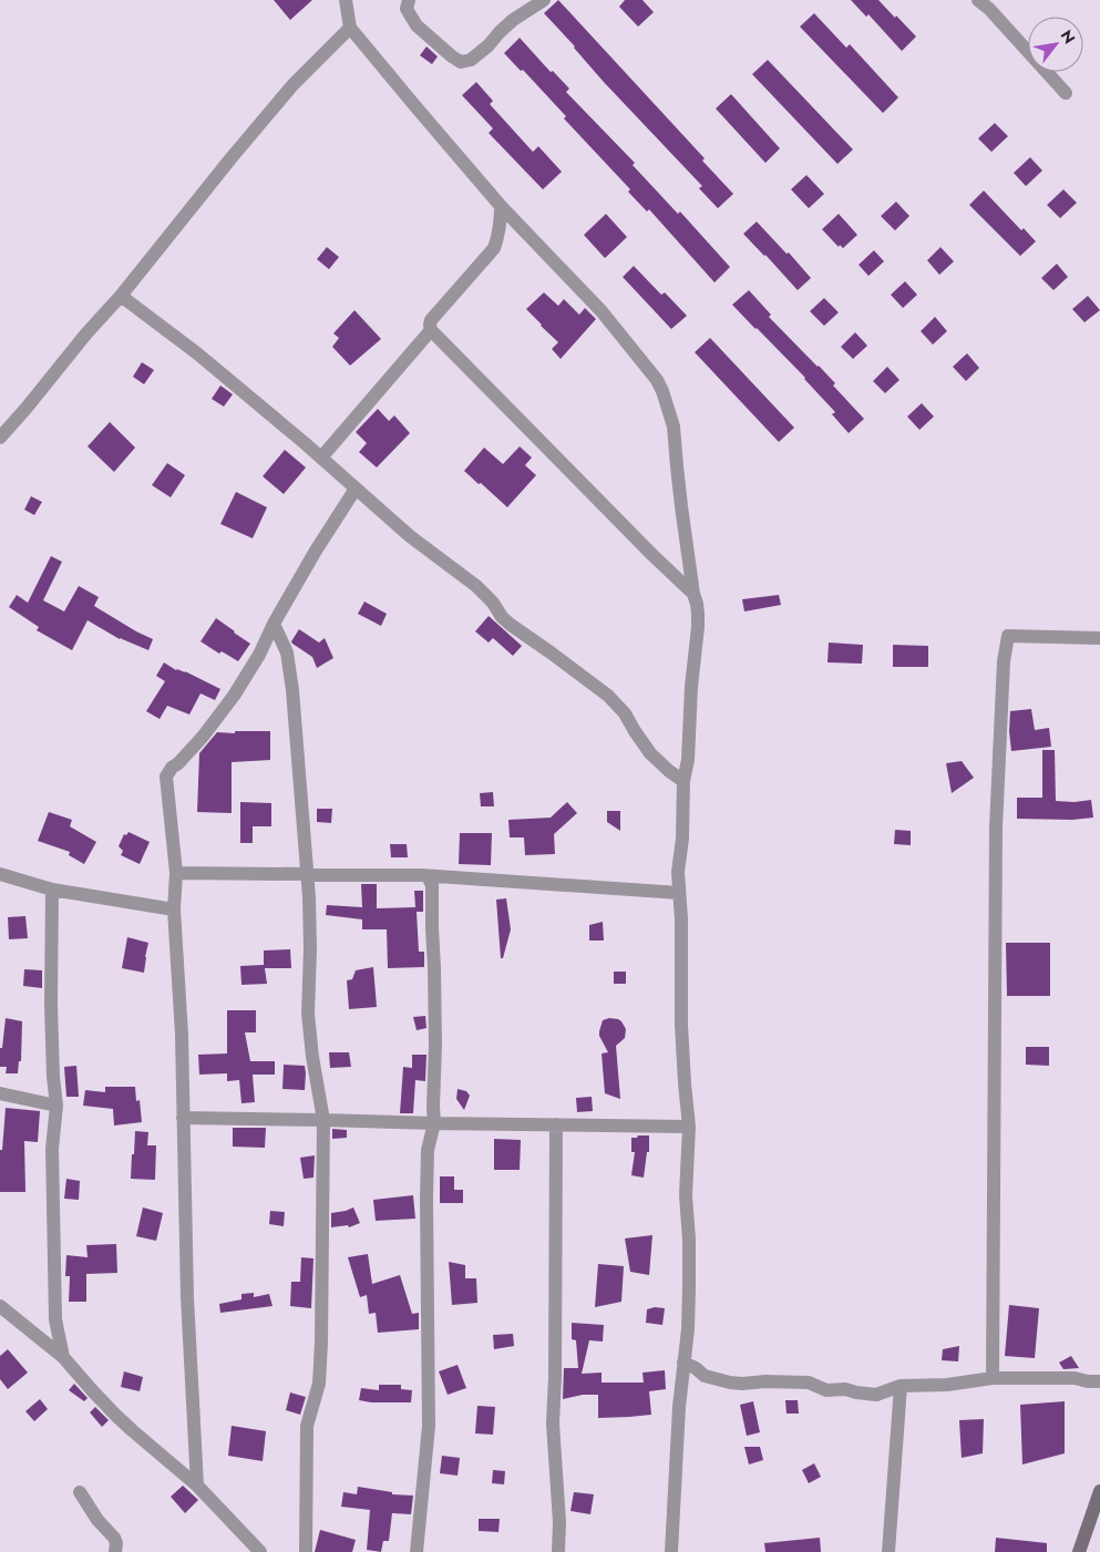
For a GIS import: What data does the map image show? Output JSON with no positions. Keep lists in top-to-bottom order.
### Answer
{
  "north": "top right"
}
